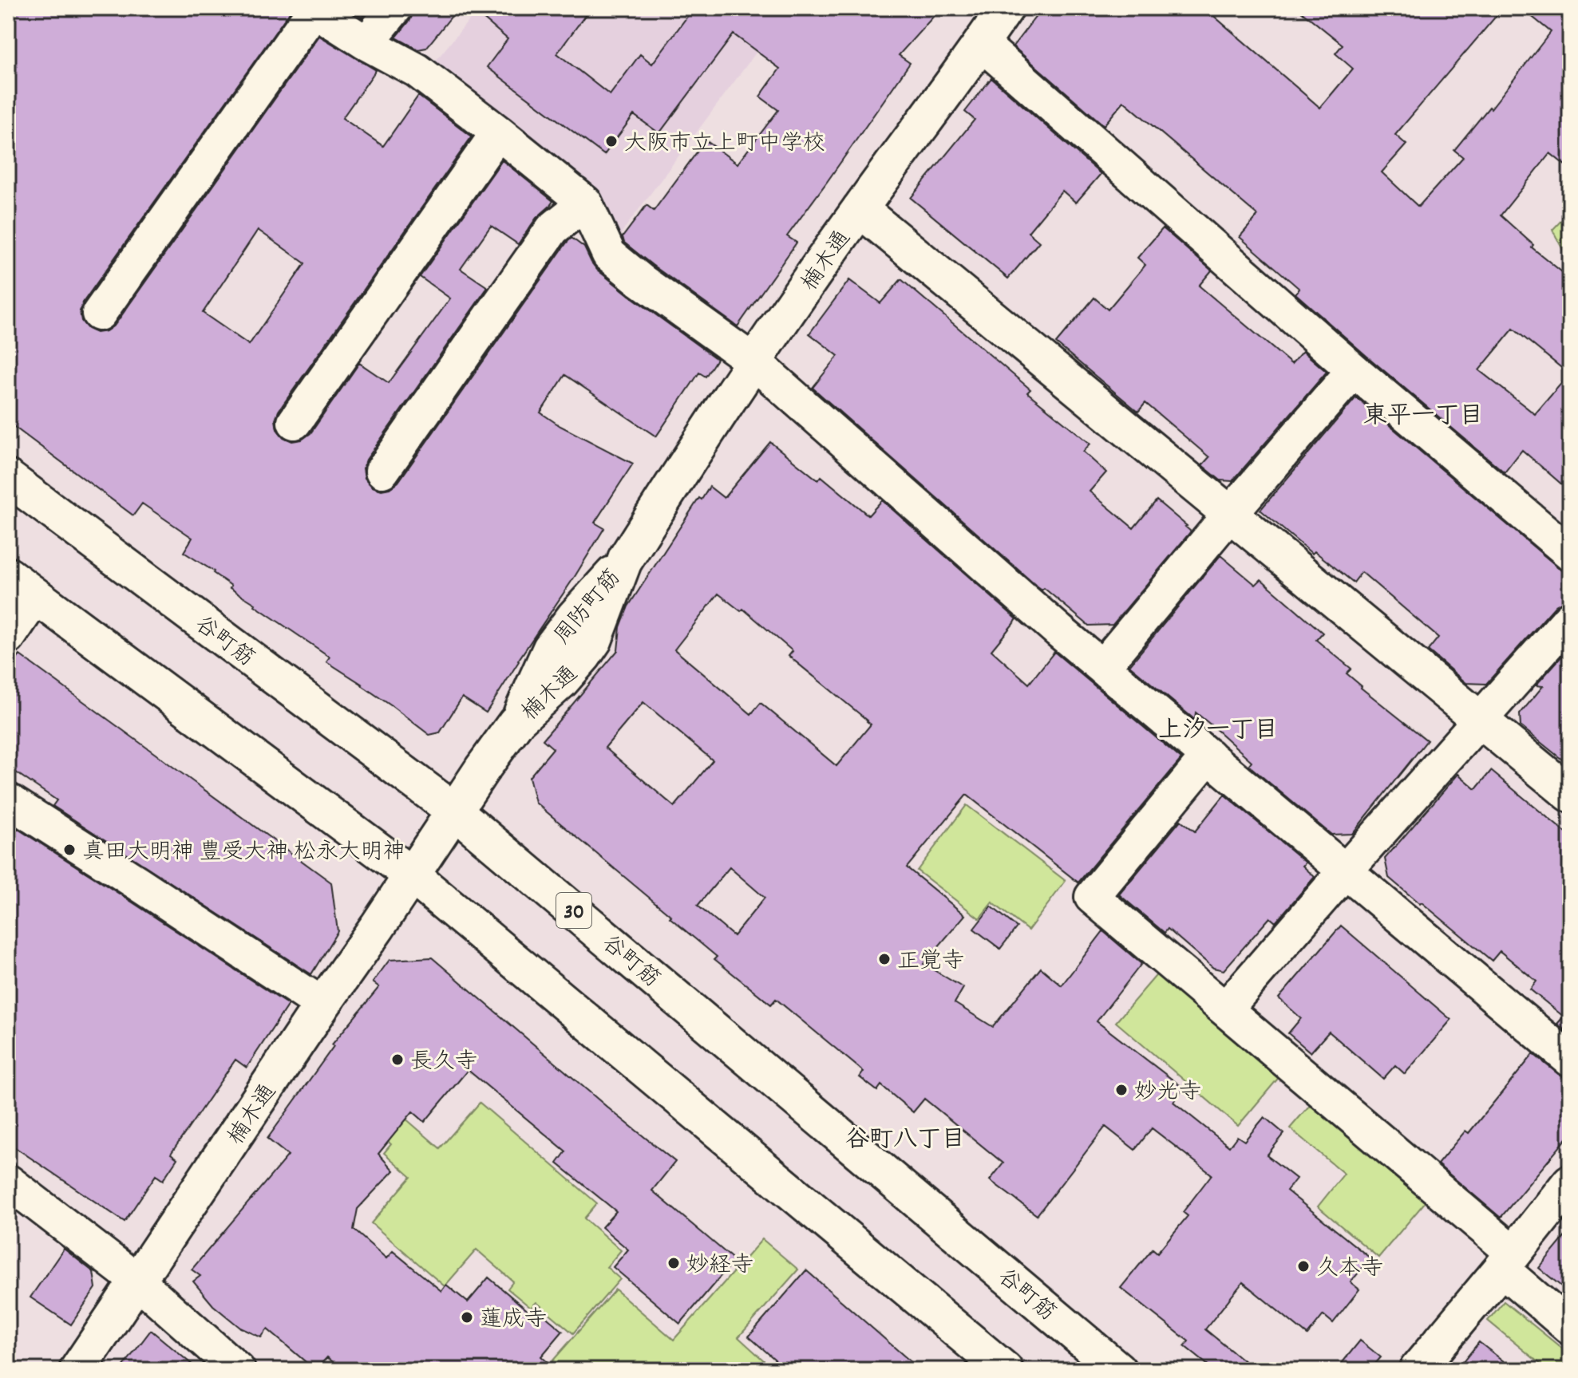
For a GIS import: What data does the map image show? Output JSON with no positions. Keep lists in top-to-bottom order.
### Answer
{
  "streets": {
    "main road": ["楠木通", "谷町筋", "30"]
  },
  "crossings": [
    ["楠木通", "谷町筋"]
  ],
  "districts": ["東平一丁目", "上汐一丁目", "谷町八丁目"],
  "places": [
    "大阪市立上町中学校",
    "真田大明神 豊受大神 松永大明神",
    "正覚寺",
    "長久寺",
    "妙光寺",
    "妙経寺",
    "久本寺",
    "蓮成寺"
  ]
}
